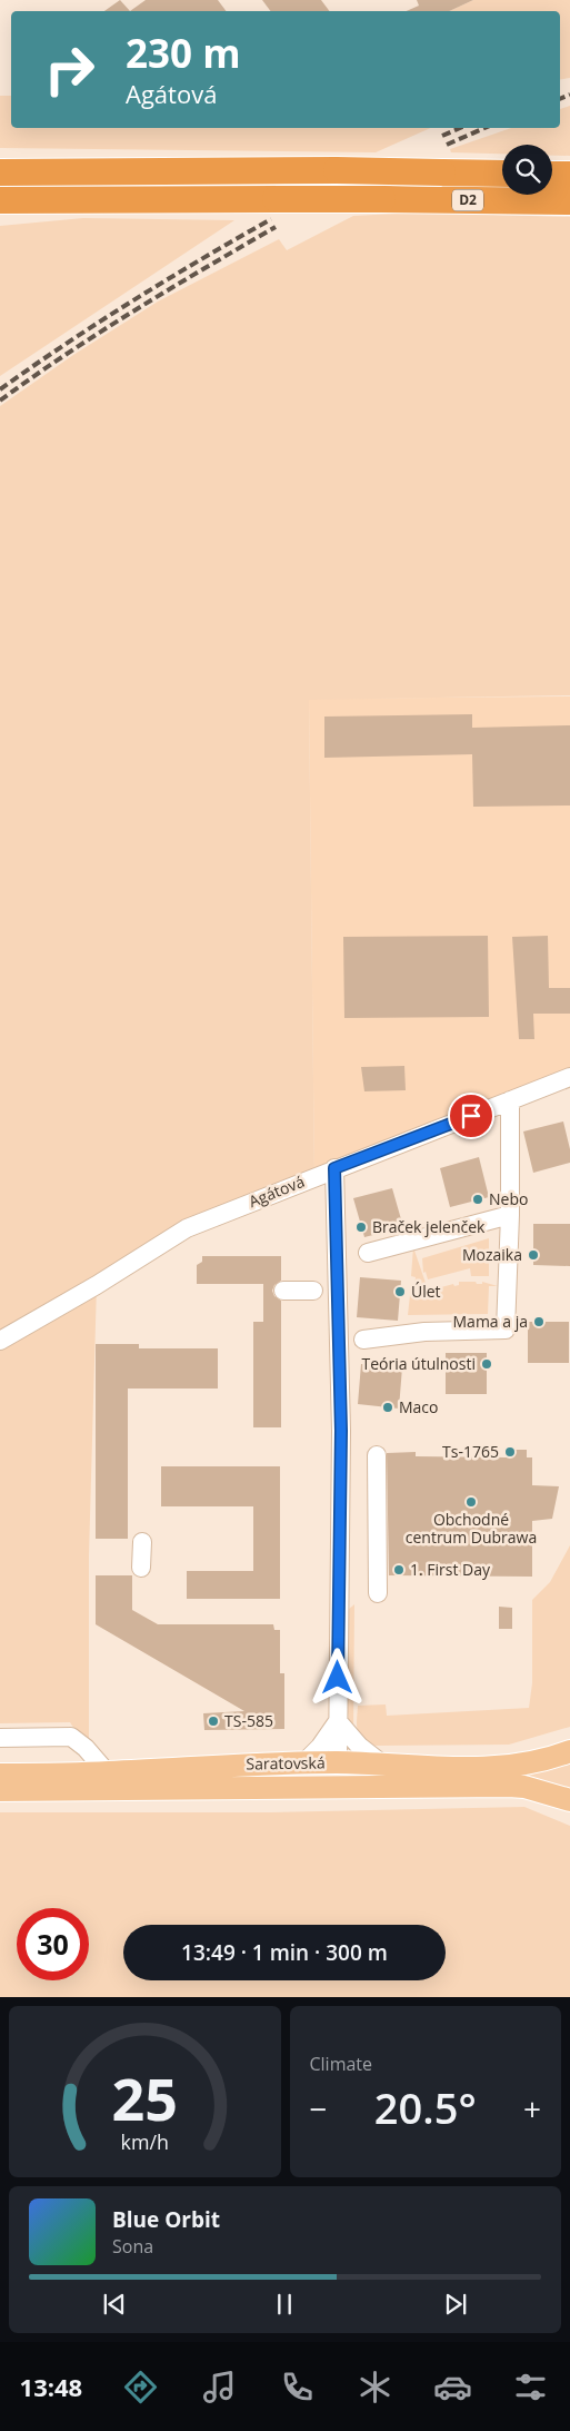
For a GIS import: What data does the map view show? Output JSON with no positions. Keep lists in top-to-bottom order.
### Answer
{
  "streets": {
    "highway": ["D2"],
    "main road": ["Saratovská"],
    "street": ["Agátová"]
  },
  "places": [
    "Nebo",
    "Braček jelenček",
    "Mozaika",
    "Úlet",
    "Mama a ja",
    "Teória útulnosti",
    "Maco",
    "Ts-1765",
    "Obchodné centrum Dubrawa",
    "1. First Day",
    "TS-585"
  ],
  "page": {
    "turn": ["230 m", "Agátová"],
    "limit": "30",
    "trip": "13:49 · 1 min · 300 m",
    "tile": "Climate",
    "heat": ["−", "20.5°", "+"],
    "song": ["Blue Orbit", "Sona"],
    "tabs": "13:48",
    "gauge": ["25", "km/h"]
  }
}
